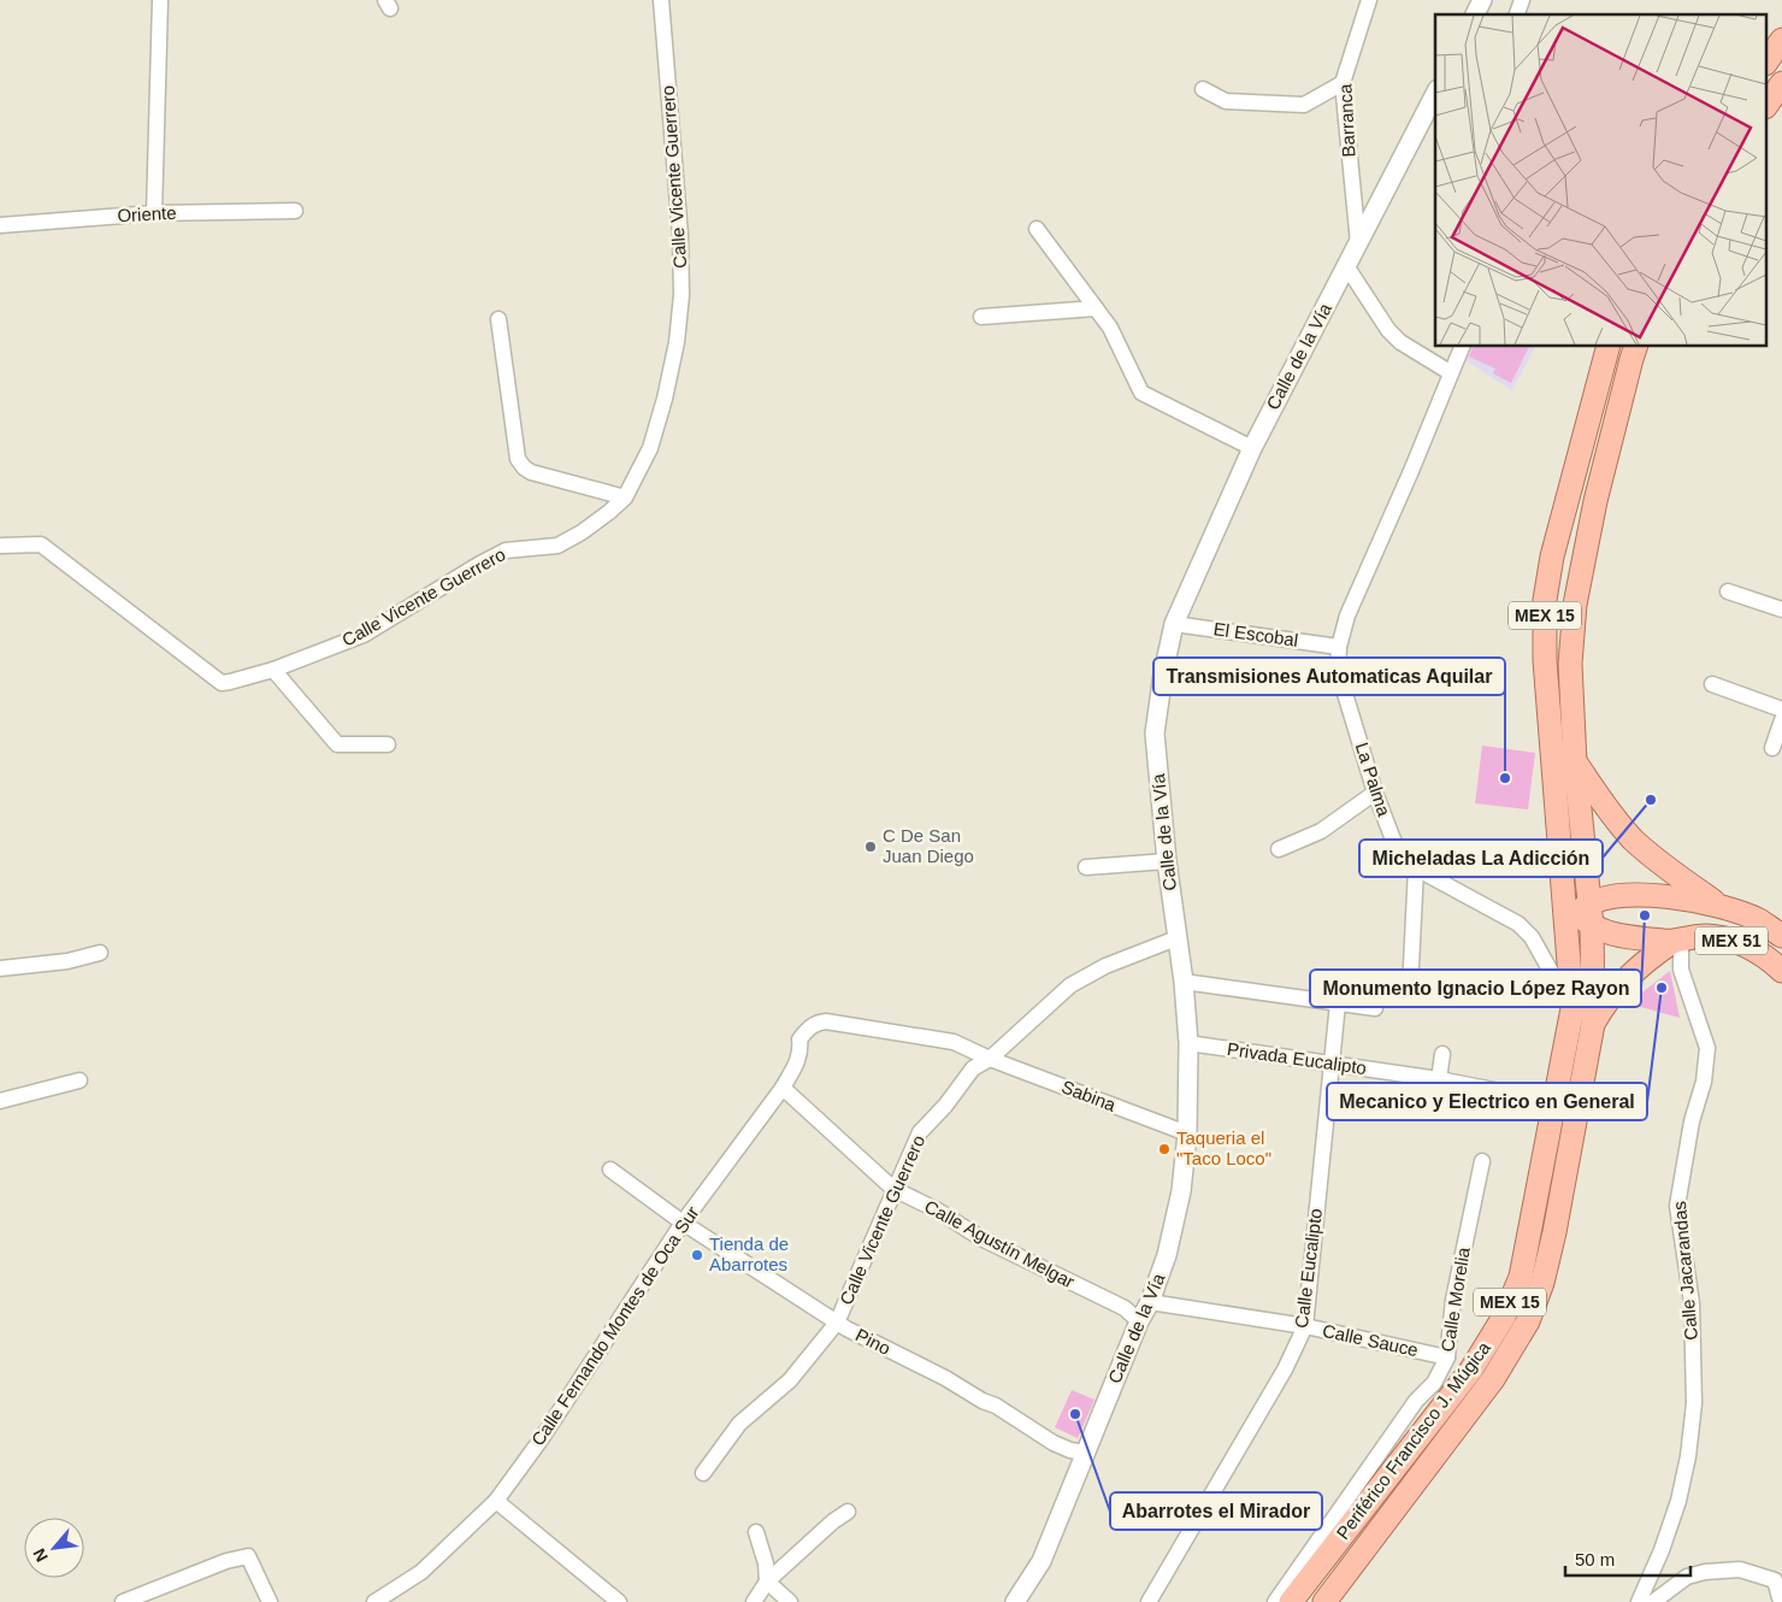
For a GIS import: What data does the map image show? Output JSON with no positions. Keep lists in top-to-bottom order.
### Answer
{
  "streets": {
    "main road": ["MEX 15", "MEX 51", "Periférico Francisco J. Múgica"],
    "street": [
      "Barranca",
      "Calle Vicente Guerrero",
      "Oriente",
      "Calle de la Vía",
      "El Escobal",
      "La Palma",
      "Privada Eucalipto",
      "Sabina",
      "Calle Agustín Melgar",
      "Calle Eucalipto",
      "Calle Jacarandas",
      "Calle Morelia",
      "Calle Fernando Montes de Oca Sur",
      "Calle Sauce",
      "Pino"
    ]
  },
  "crossings": [
    ["Barranca", "Calle de la Vía"],
    ["Calle Vicente Guerrero", "Calle de la Vía"],
    ["Calle Vicente Guerrero", "Sabina"],
    ["Calle Vicente Guerrero", "Calle Agustín Melgar"],
    ["Calle Vicente Guerrero", "Pino"],
    ["Calle de la Vía", "El Escobal"],
    ["Calle de la Vía", "Privada Eucalipto"],
    ["Calle de la Vía", "Sabina"],
    ["Calle de la Vía", "Calle Agustín Melgar"],
    ["Calle de la Vía", "Calle Sauce"],
    ["Calle de la Vía", "Pino"],
    ["El Escobal", "La Palma"],
    ["La Palma", "Periférico Francisco J. Múgica"],
    ["MEX 51", "Calle Jacarandas"],
    ["MEX 51", "Periférico Francisco J. Múgica"],
    ["Privada Eucalipto", "Calle Eucalipto"],
    ["Sabina", "Calle Fernando Montes de Oca Sur"],
    ["Calle Agustín Melgar", "Calle Fernando Montes de Oca Sur"],
    ["Calle Eucalipto", "Calle Sauce"],
    ["Calle Morelia", "Calle Sauce"],
    ["Calle Fernando Montes de Oca Sur", "Pino"]
  ],
  "places": [
    "Transmisiones Automaticas Aquilar",
    "Micheladas La Adicción",
    "C De San Juan Diego",
    "Monumento Ignacio López Rayon",
    "Mecanico y Electrico en General",
    "Taqueria el \"Taco Loco\"",
    "Tienda de Abarrotes",
    "Abarrotes el Mirador"
  ],
  "scale_bar": "50 m",
  "north": "bottom left"
}
